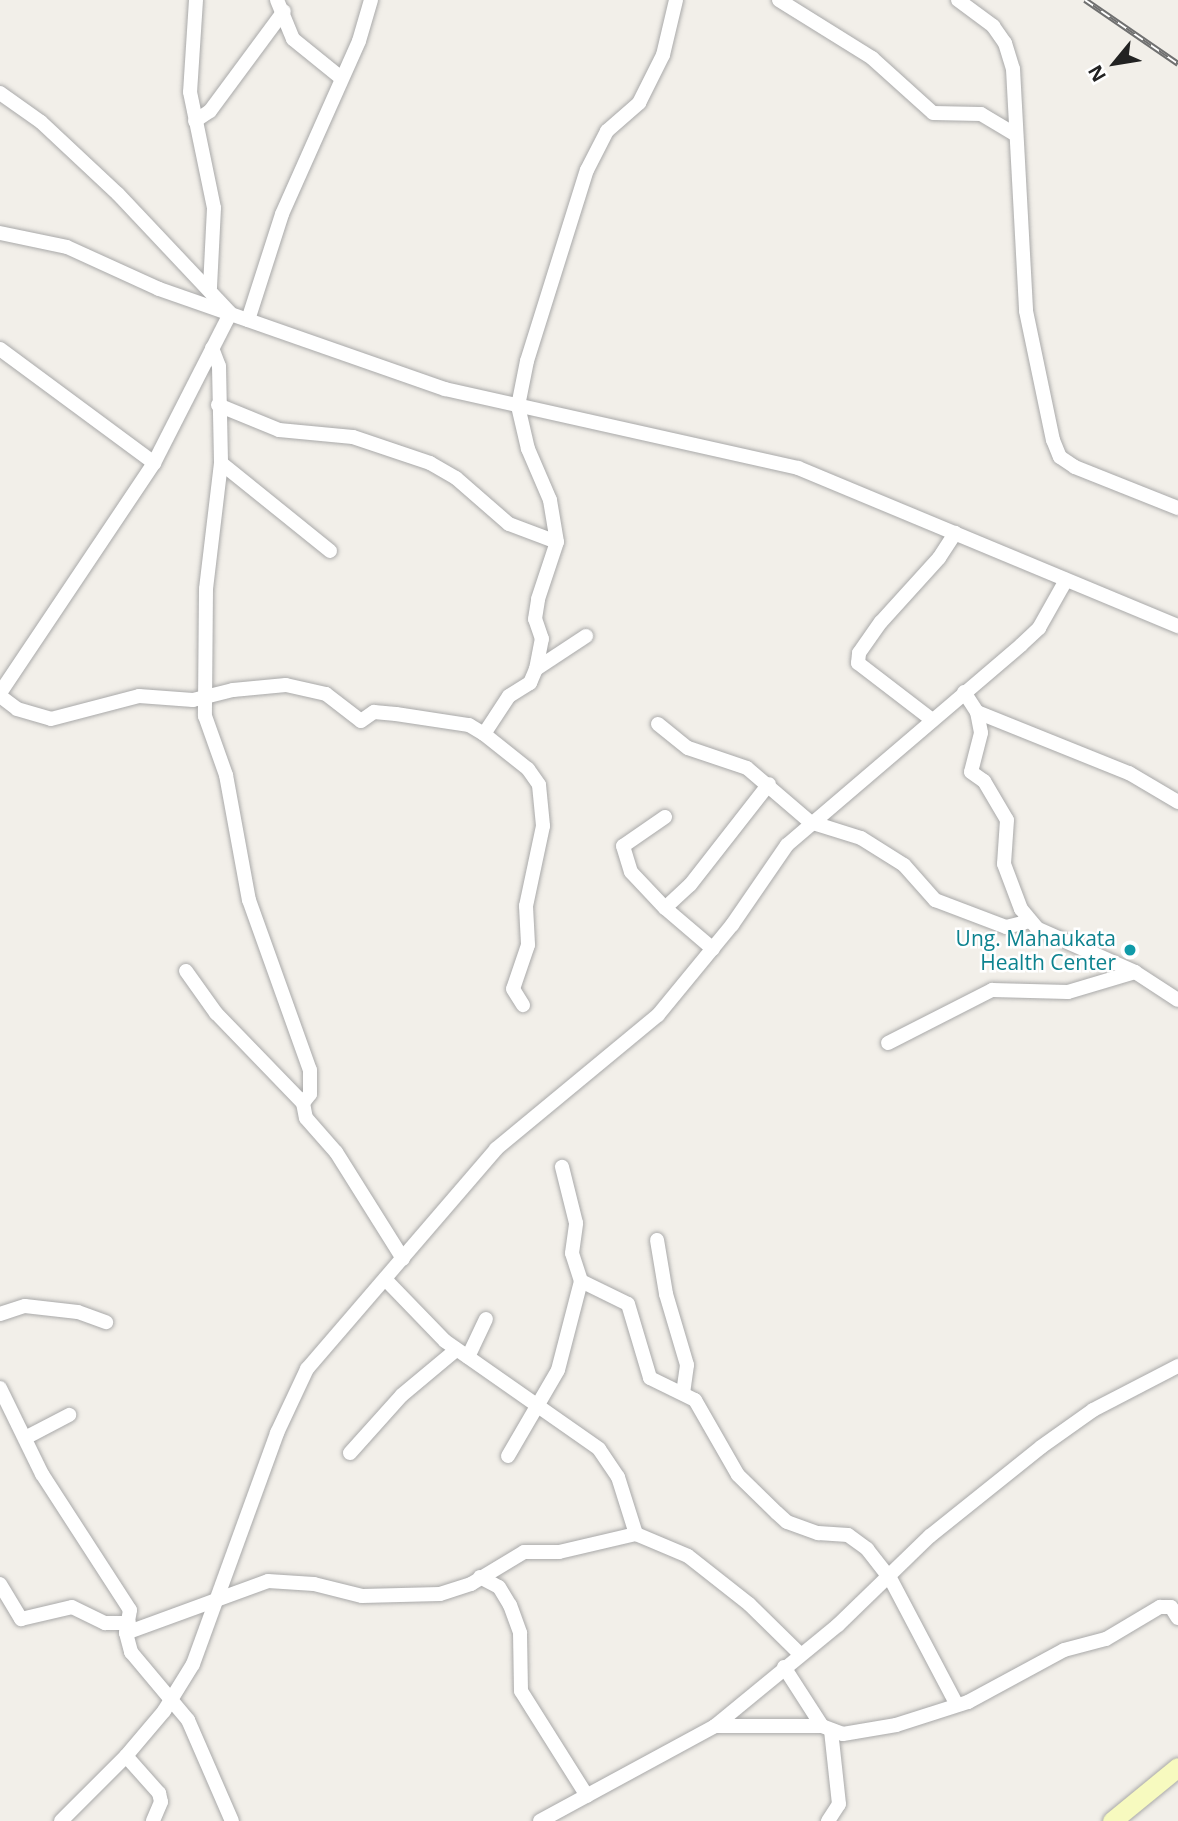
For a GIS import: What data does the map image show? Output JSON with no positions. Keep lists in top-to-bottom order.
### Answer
{
  "places": ["Ung. Mahaukata Health Center"],
  "north": "bottom left"
}
